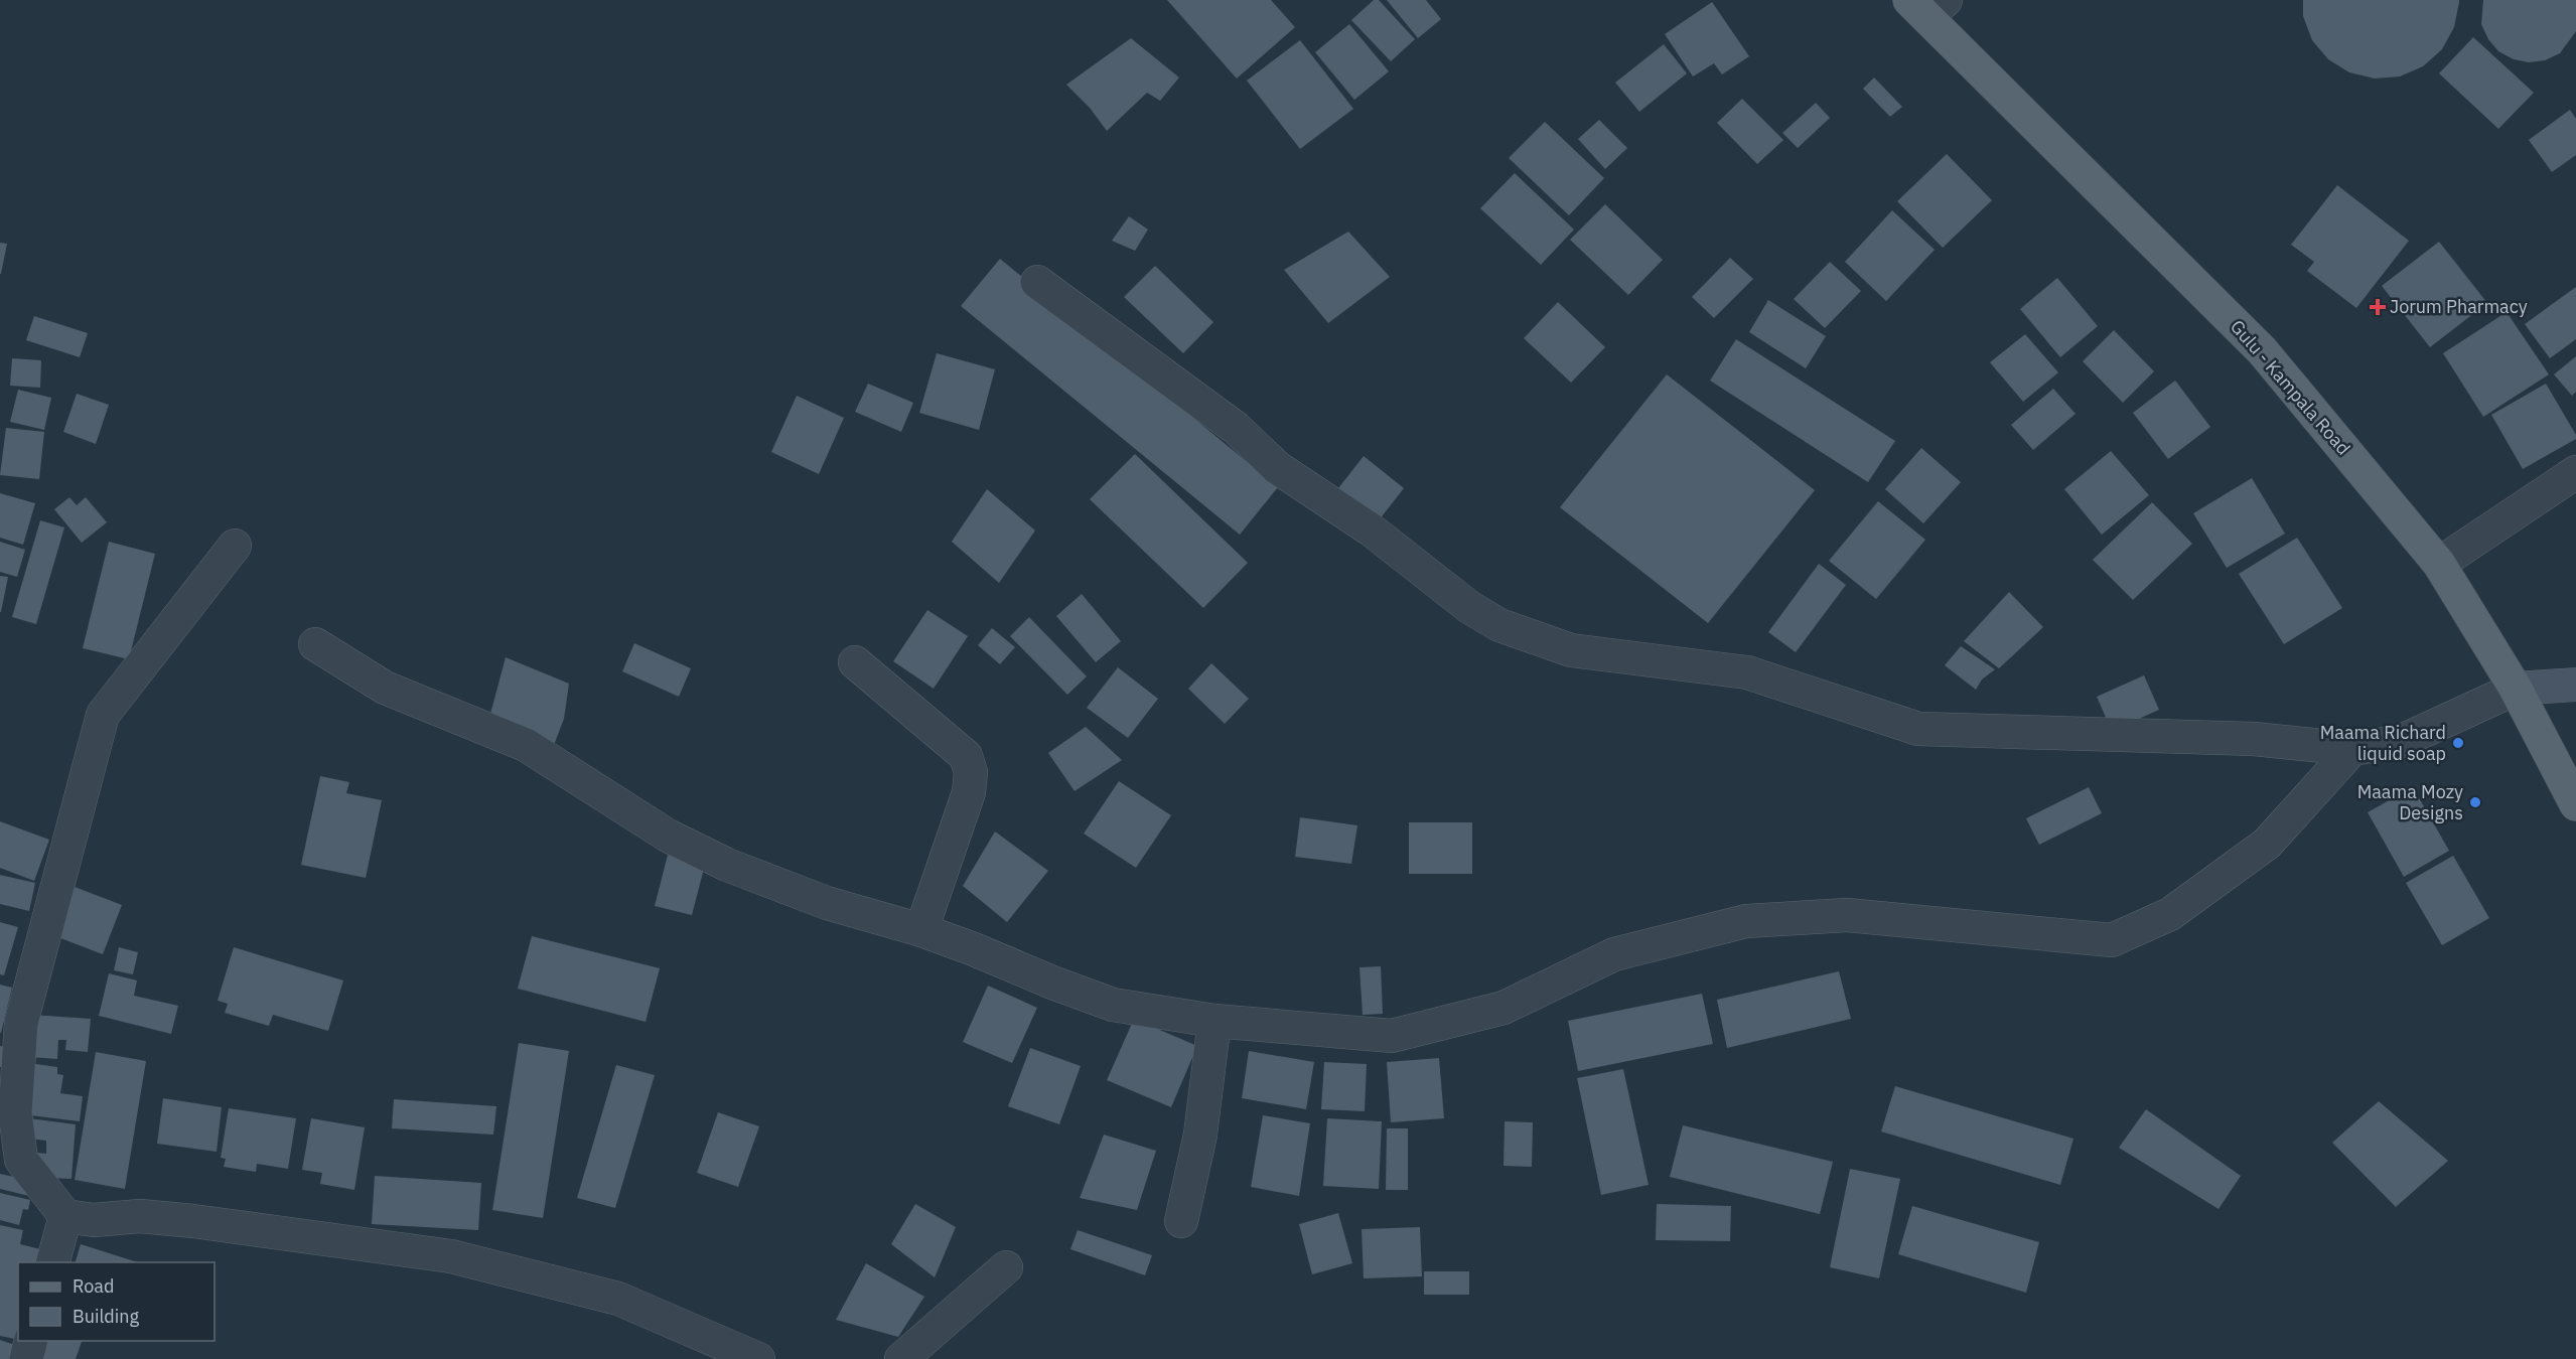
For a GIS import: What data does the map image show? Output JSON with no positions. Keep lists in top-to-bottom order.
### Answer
{
  "streets": {
    "main road": ["Gulu - Kampala Road"]
  },
  "places": {
    "health": ["Jorum Pharmacy"],
    "other": ["Maama Richard liquid soap", "Maama Mozy Designs"]
  },
  "legend": ["Road", "Building"]
}
